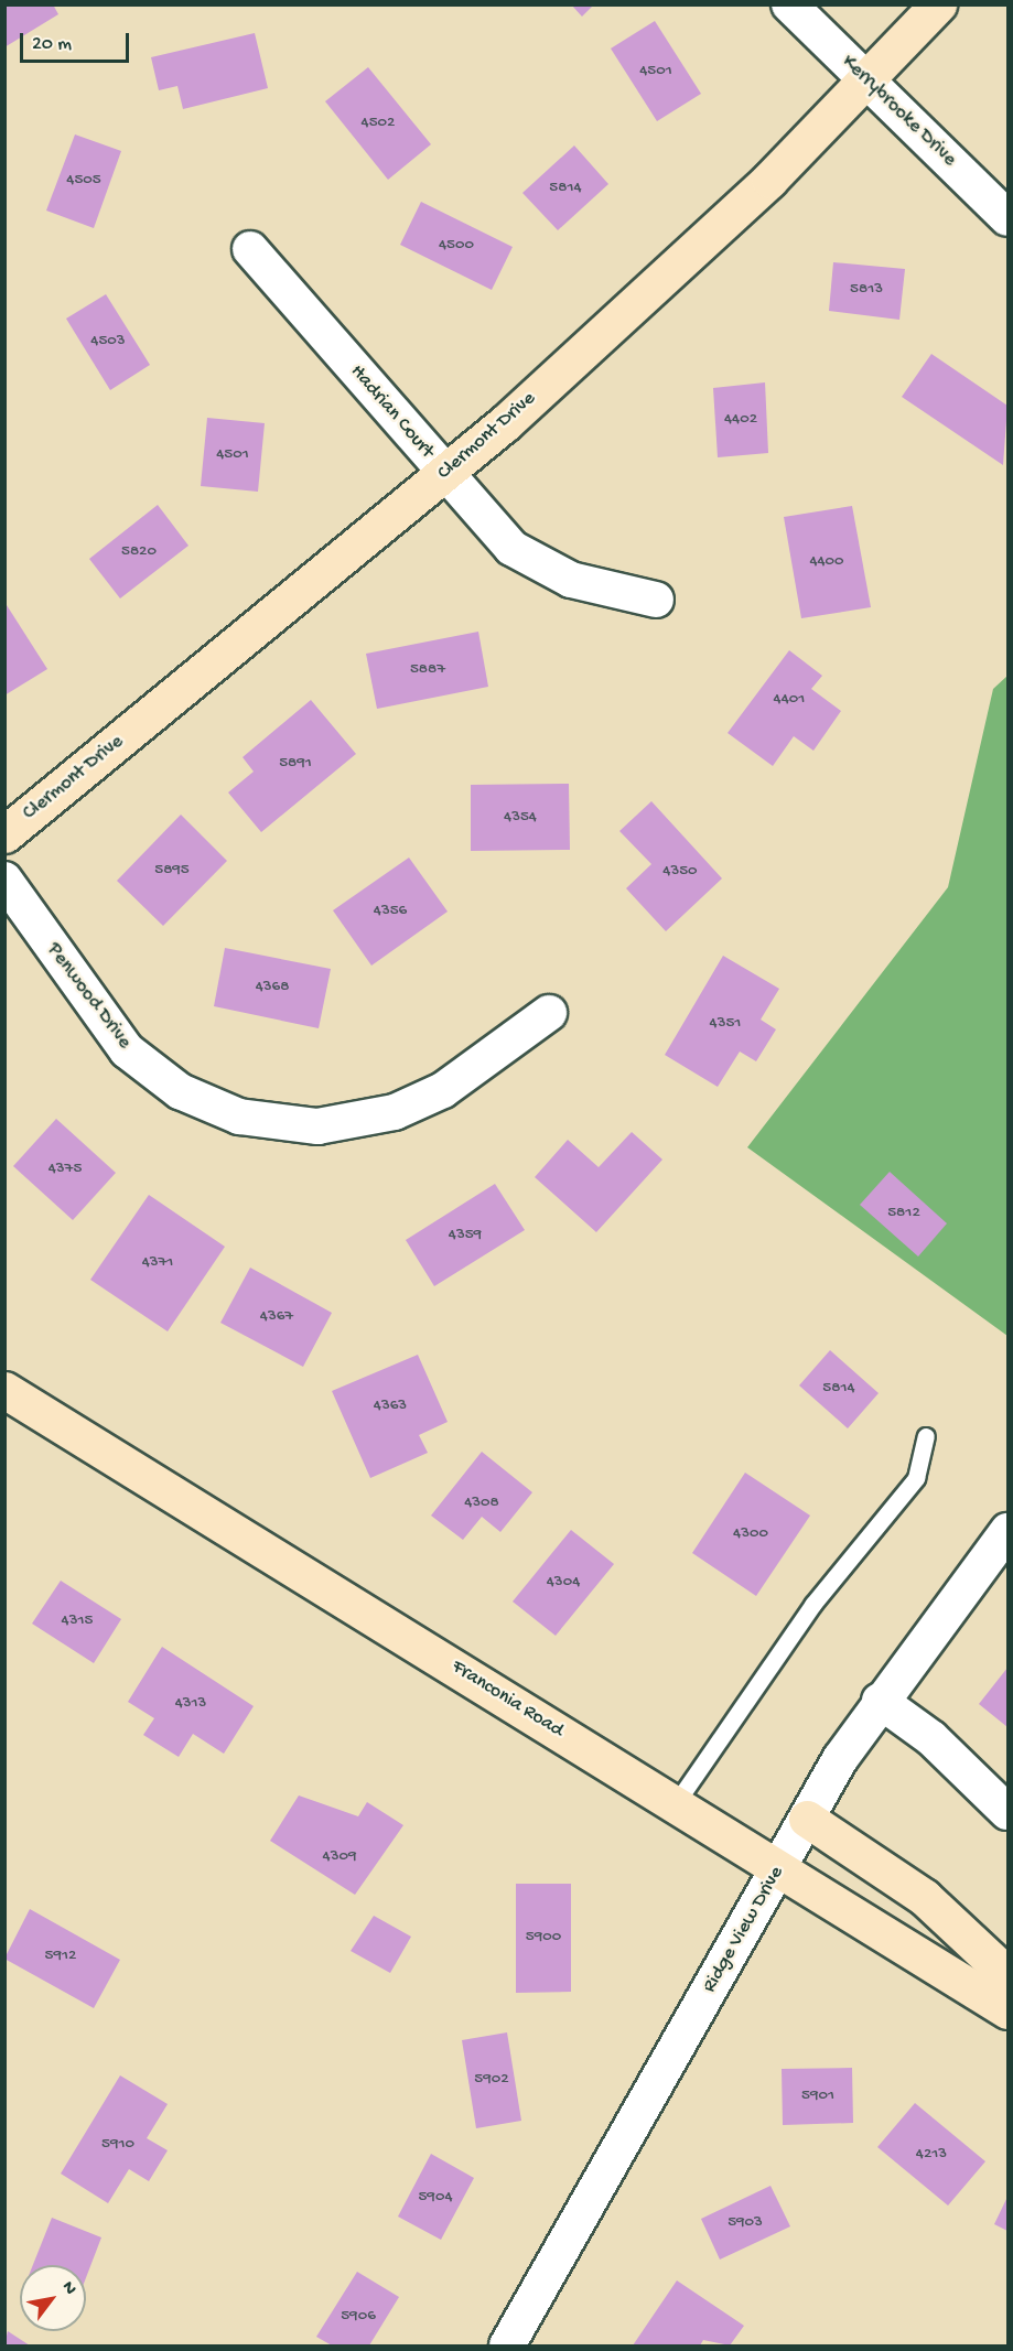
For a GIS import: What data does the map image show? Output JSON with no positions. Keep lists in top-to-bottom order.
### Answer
{
  "streets": {
    "main road": ["Clermont Drive", "Franconia Road"],
    "street": [
      "Kerrybrooke Drive",
      "Hadrian Court",
      "Penwood Drive",
      "Ridge View Drive"
    ]
  },
  "crossings": [
    ["Kerrybrooke Drive", "Clermont Drive"],
    ["Hadrian Court", "Clermont Drive"],
    ["Franconia Road", "Ridge View Drive"]
  ],
  "house_numbers": [
    "4501",
    "4502",
    "4505",
    "5814",
    "4500",
    "5813",
    "4503",
    "4402",
    "4501",
    "5820",
    "4400",
    "5887",
    "4401",
    "5891",
    "4354",
    "5895",
    "4350",
    "4356",
    "4368",
    "4351",
    "4375",
    "5812",
    "4359",
    "4371",
    "4367",
    "5814",
    "4363",
    "4308",
    "4300",
    "4304",
    "4315",
    "4313",
    "4309",
    "5900",
    "5912",
    "5902",
    "5901",
    "5910",
    "4213",
    "5904",
    "5903",
    "5906"
  ],
  "scale_bar": "20 m",
  "north": "top right"
}
